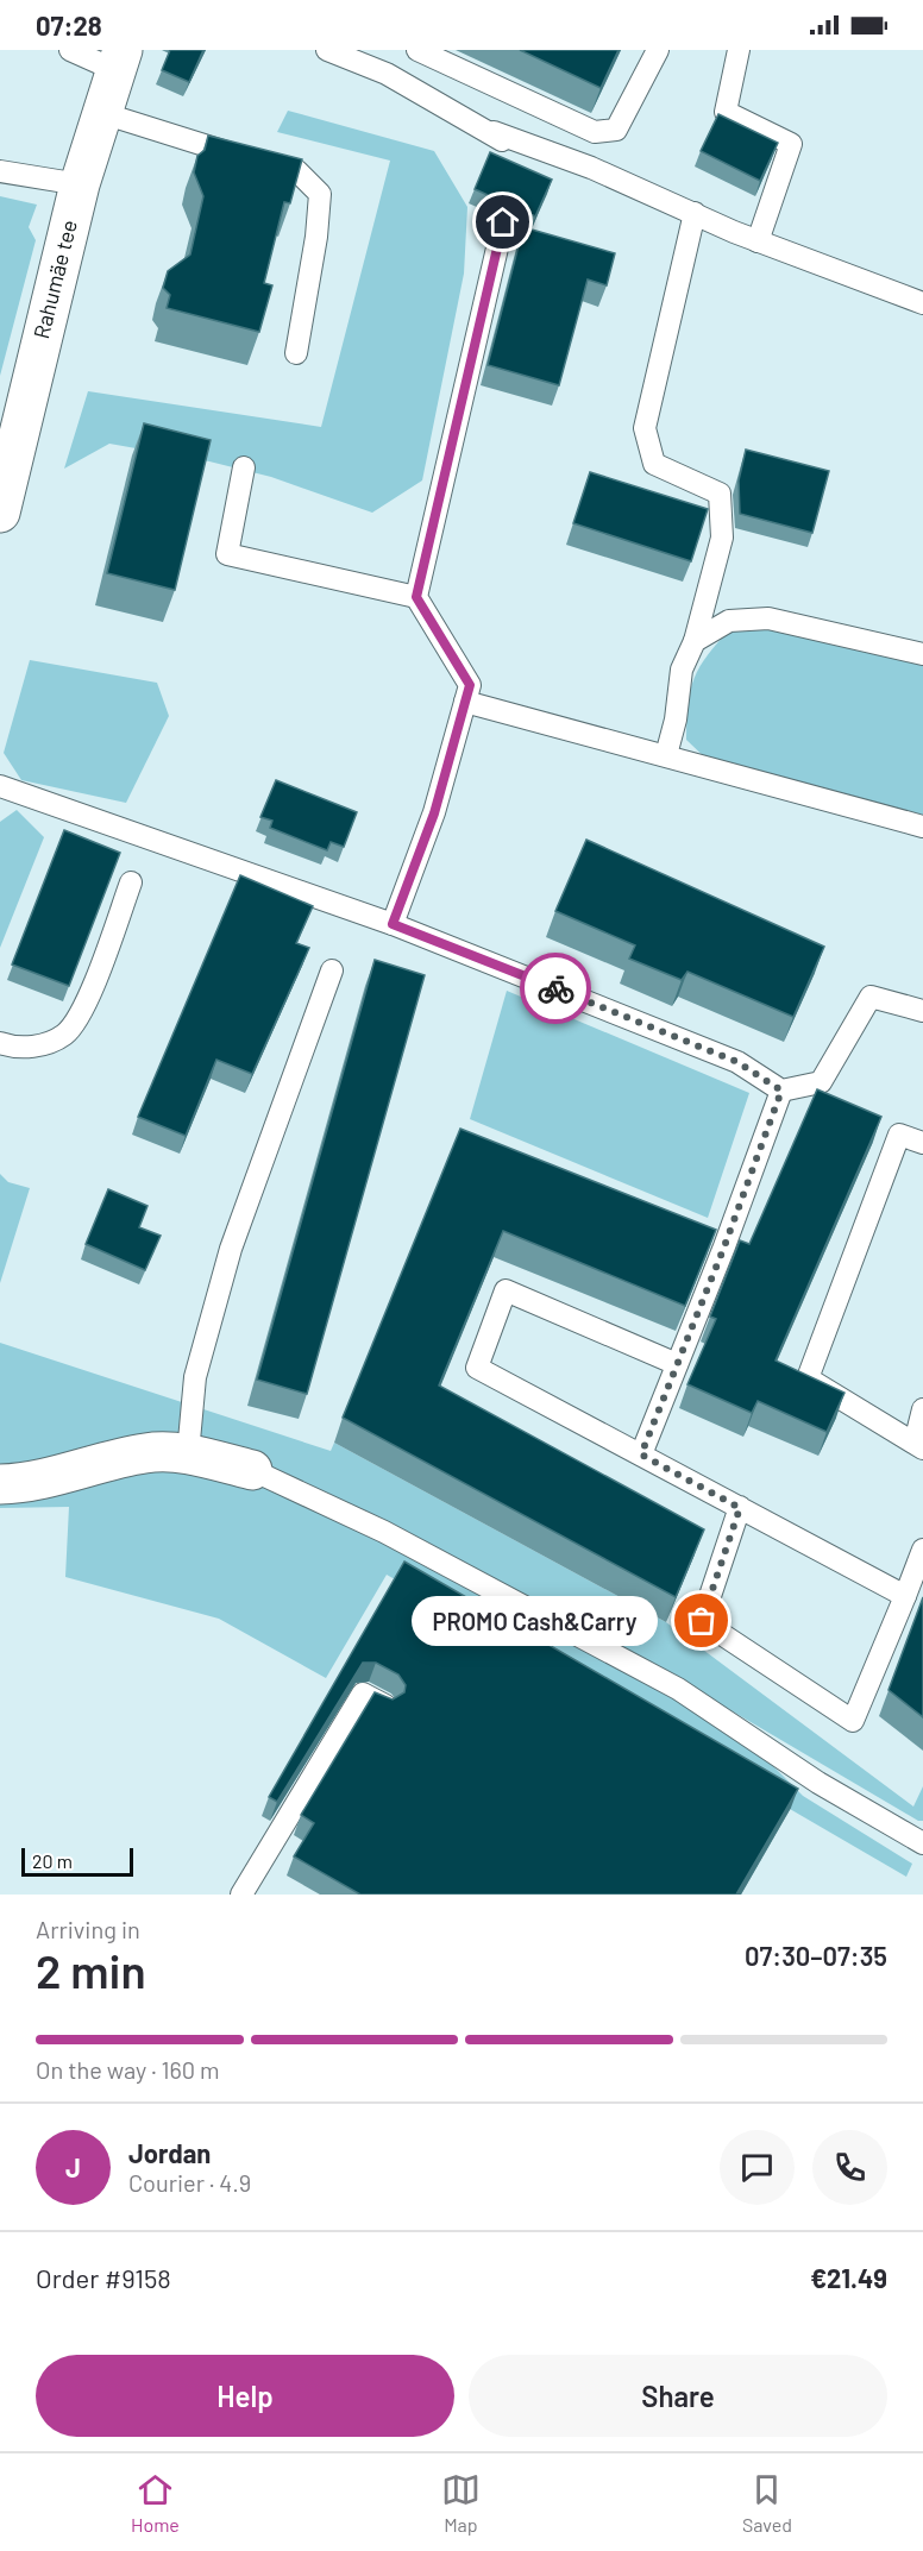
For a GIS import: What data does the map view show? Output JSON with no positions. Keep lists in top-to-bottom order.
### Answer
{
  "streets": {
    "street": ["Rahumäe tee"]
  },
  "places": ["PROMO Cash&Carry"],
  "scale_bar": "20 m",
  "page": {
    "status": "07:28",
    "bubble": "PROMO Cash&Carry",
    "scale": "20 m",
    "heading": ["2 min", "Arriving in", "07:30–07:35"],
    "panel": [
      "Jordan",
      "Courier · 4.9",
      "Order #9158",
      "€21.49"
    ],
    "bar": "On the way · 160 m",
    "round": "J",
    "buttons": ["Help", "Share"],
    "tabs": ["Home", "Map", "Saved"]
  }
}
